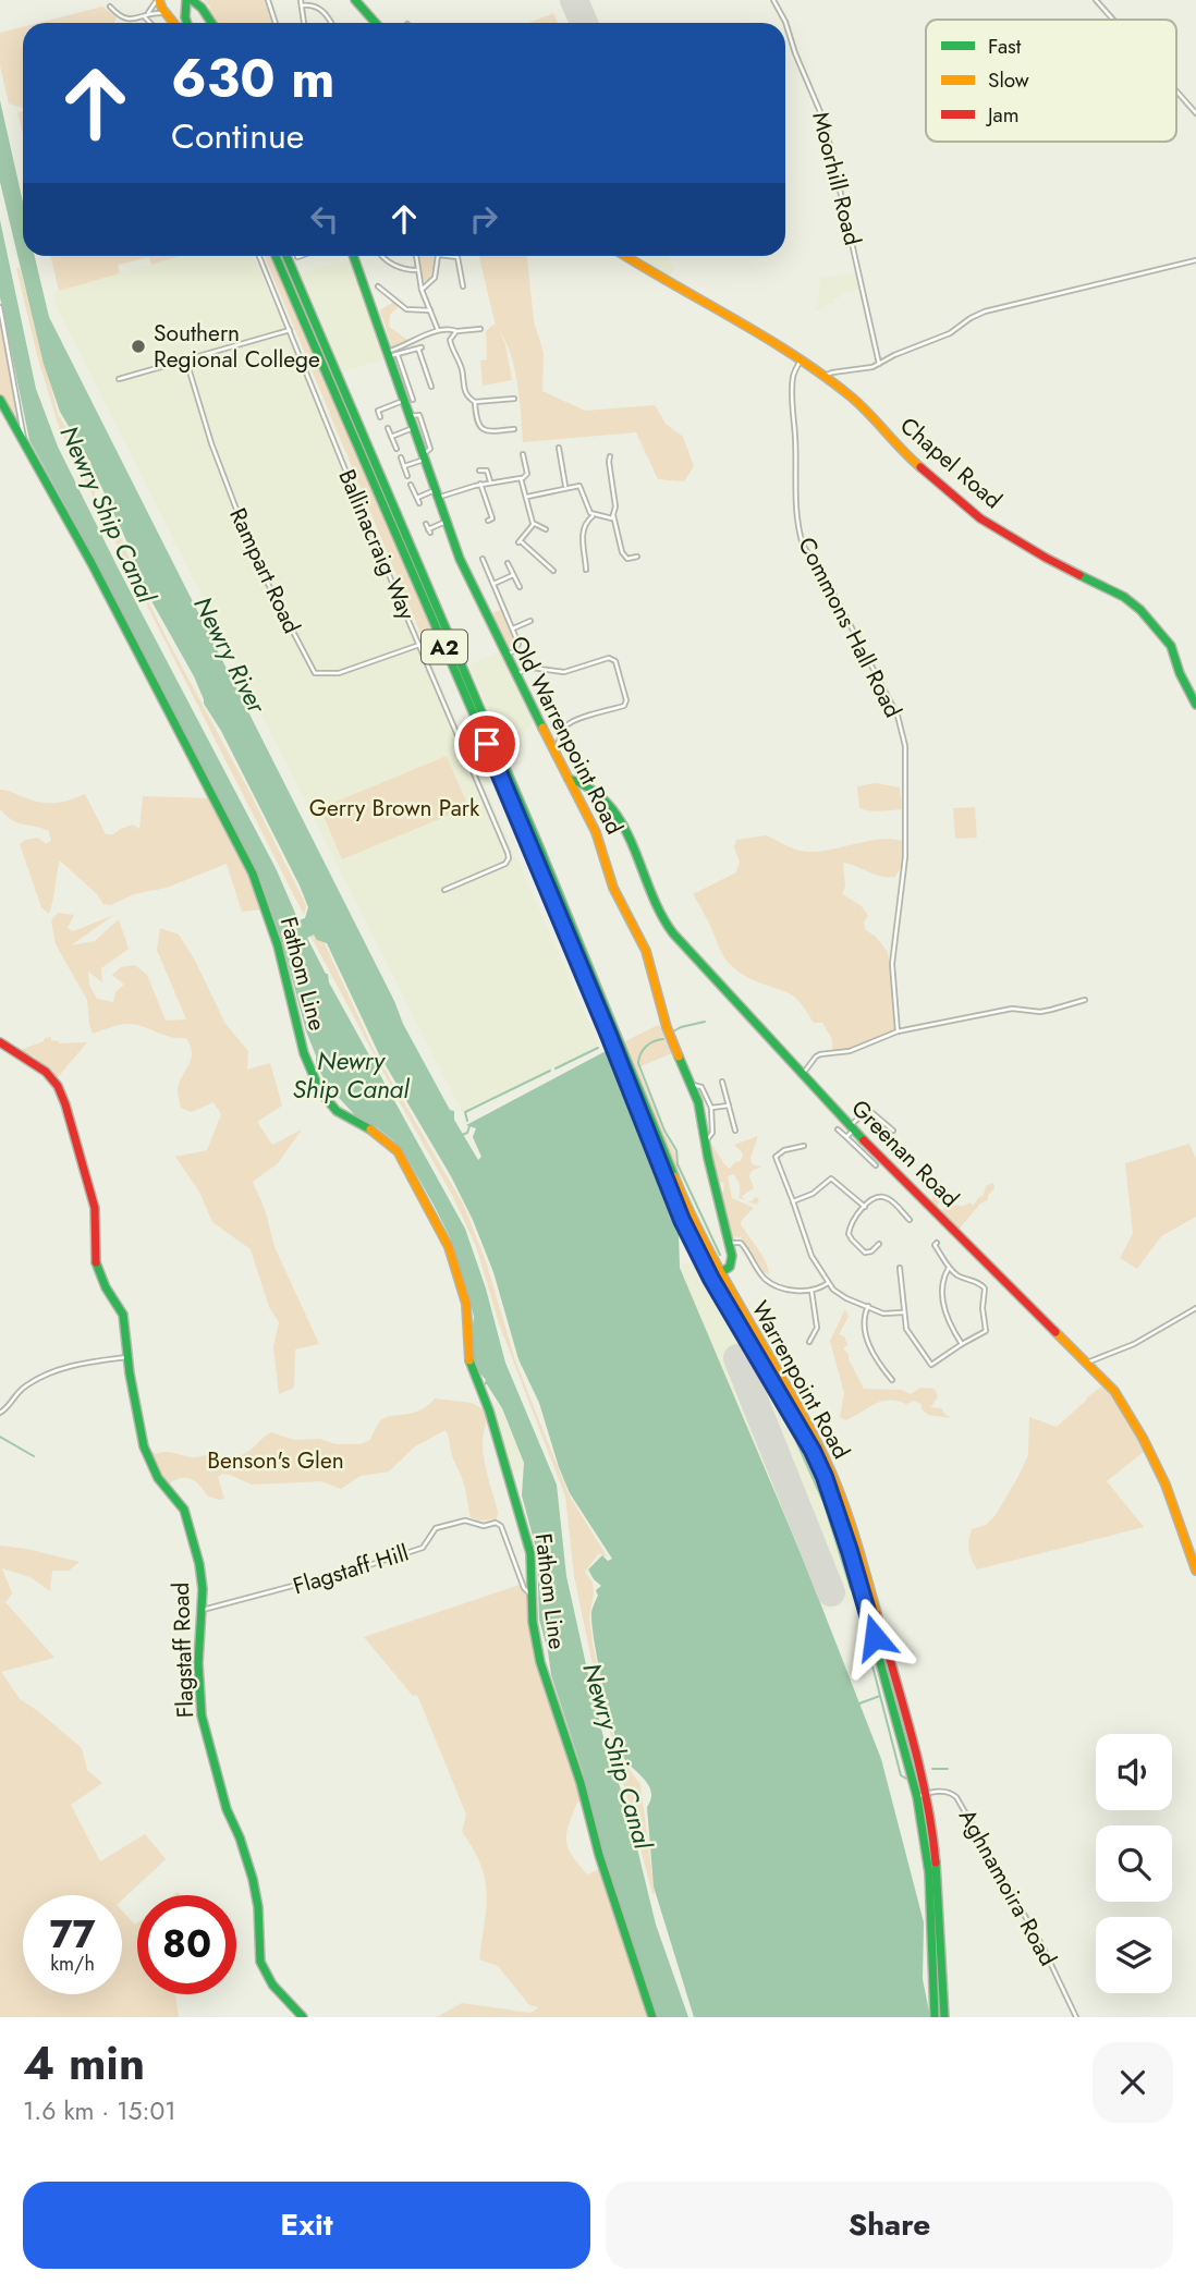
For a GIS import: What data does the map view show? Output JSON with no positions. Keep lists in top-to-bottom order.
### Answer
{
  "streets": {
    "main road": [
      "Chapel Road",
      "A2",
      "Old Warrenpoint Road",
      "Fathom Line",
      "Greenan Road",
      "Warrenpoint Road",
      "Flagstaff Road"
    ],
    "street": [
      "Moorhill Road",
      "Ballinacraig Way",
      "Rampart Road",
      "Commons Hall Road",
      "Flagstaff Hill",
      "Aghnamoira Road"
    ]
  },
  "crossings": [
    ["Chapel Road", "Commons Hall Road"],
    ["Ballinacraig Way", "Rampart Road"],
    ["A2", "Old Warrenpoint Road"],
    ["A2", "Warrenpoint Road"],
    ["Old Warrenpoint Road", "Greenan Road"],
    ["Old Warrenpoint Road", "Warrenpoint Road"],
    ["Fathom Line", "Flagstaff Hill"],
    ["Warrenpoint Road", "Aghnamoira Road"],
    ["Flagstaff Hill", "Flagstaff Road"]
  ],
  "water": ["Newry Ship Canal", "Newry River"],
  "parks": ["Gerry Brown Park", "Benson's Glen"],
  "places": ["Southern Regional College"],
  "legend": ["Fast", "Slow", "Jam"],
  "page": {
    "turn": ["630 m", "Continue"],
    "speed": "77 km/h",
    "limit": "80",
    "heading": ["4 min", "1.6 km · 15:01"],
    "buttons": ["Exit", "Share"]
  }
}
